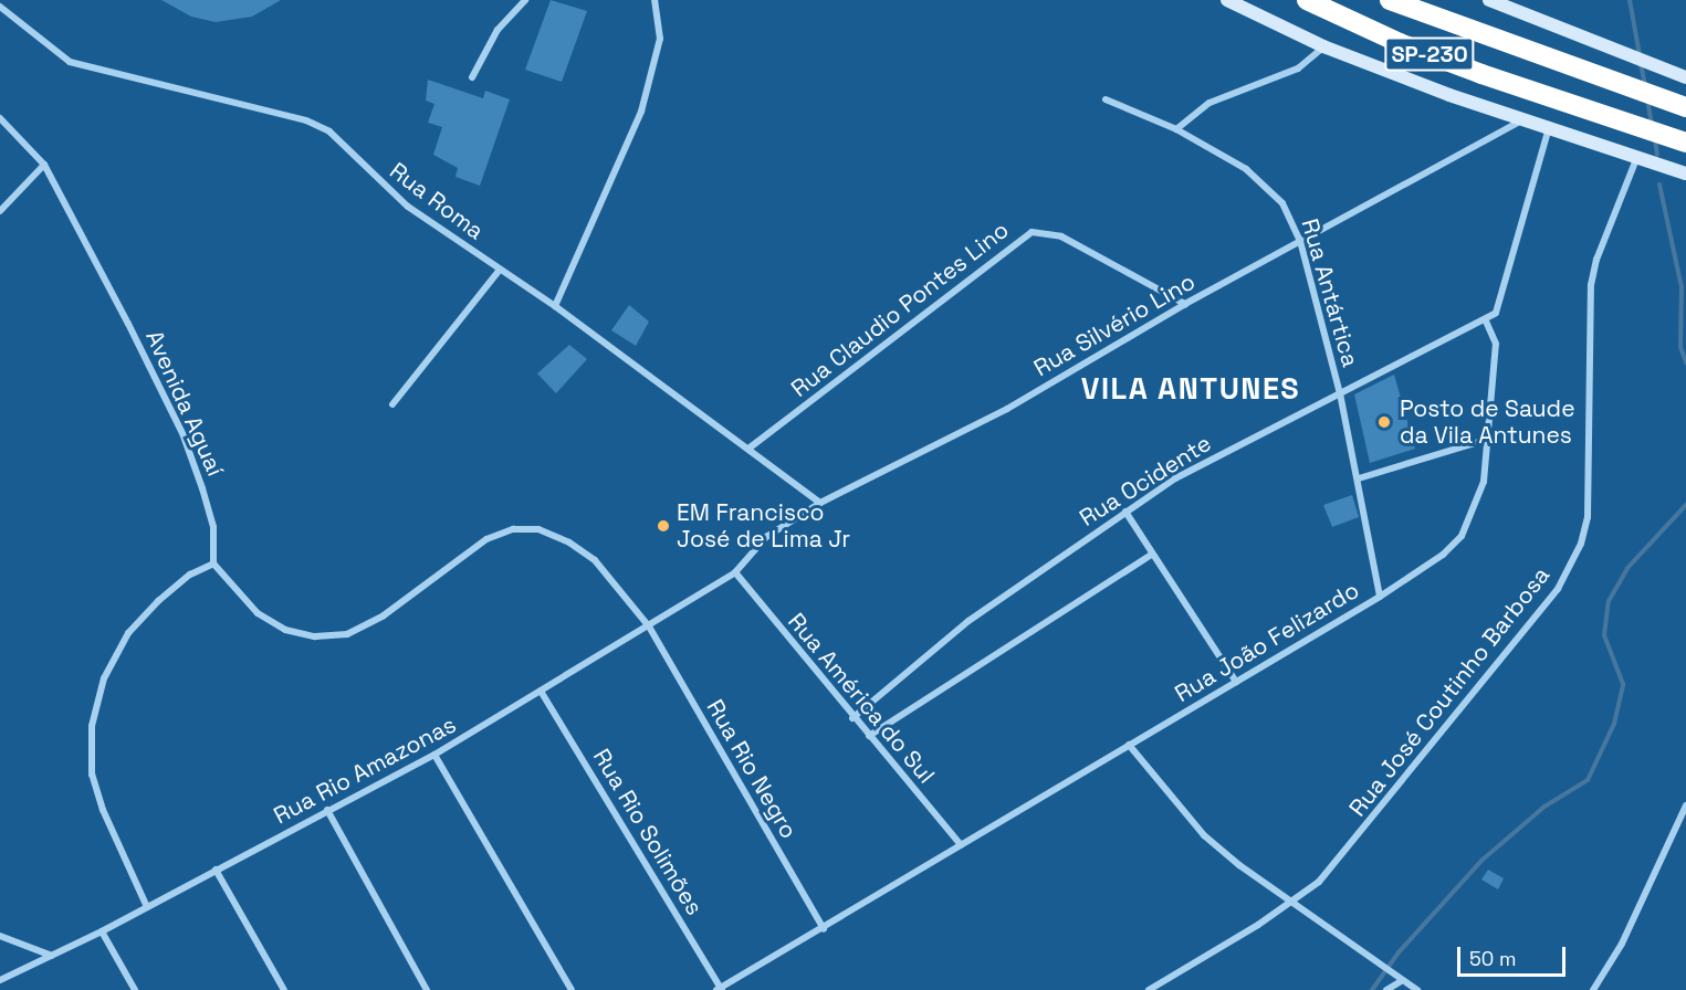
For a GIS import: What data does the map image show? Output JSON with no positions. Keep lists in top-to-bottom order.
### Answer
{
  "streets": {
    "highway": ["SP-230"],
    "street": [
      "Rua Roma",
      "Rua Antártica",
      "Rua Claudio Pontes Lino",
      "Rua Silvério Lino",
      "Avenida Aguaí",
      "Rua Ocidente",
      "Rua João Felizardo",
      "Rua José Coutinho Barbosa",
      "Rua América do Sul",
      "Rua Rio Negro",
      "Rua Rio Amazonas",
      "Rua Rio Solimões"
    ]
  },
  "crossings": [
    ["Rua Roma", "Rua Claudio Pontes Lino"],
    ["Rua Roma", "Rua Silvério Lino"],
    ["Rua Antártica", "Rua Silvério Lino"],
    ["Rua Antártica", "Rua Ocidente"],
    ["Rua Antártica", "Rua João Felizardo"],
    ["Rua Claudio Pontes Lino", "Rua Silvério Lino"],
    ["Rua Silvério Lino", "Rua América do Sul"],
    ["Rua Silvério Lino", "Rua Rio Amazonas"],
    ["Rua Ocidente", "Rua João Felizardo"],
    ["Rua Ocidente", "Rua América do Sul"],
    ["Rua João Felizardo", "Rua América do Sul"],
    ["Rua João Felizardo", "Rua Rio Negro"],
    ["Rua João Felizardo", "Rua Rio Solimões"],
    ["Rua América do Sul", "Rua Rio Amazonas"],
    ["Rua Rio Negro", "Rua Rio Amazonas"],
    ["Rua Rio Amazonas", "Rua Rio Solimões"]
  ],
  "districts": ["VILA ANTUNES"],
  "places": ["Posto de Saude da Vila Antunes", "EM Francisco José de Lima Jr"],
  "scale_bar": "50 m"
}
